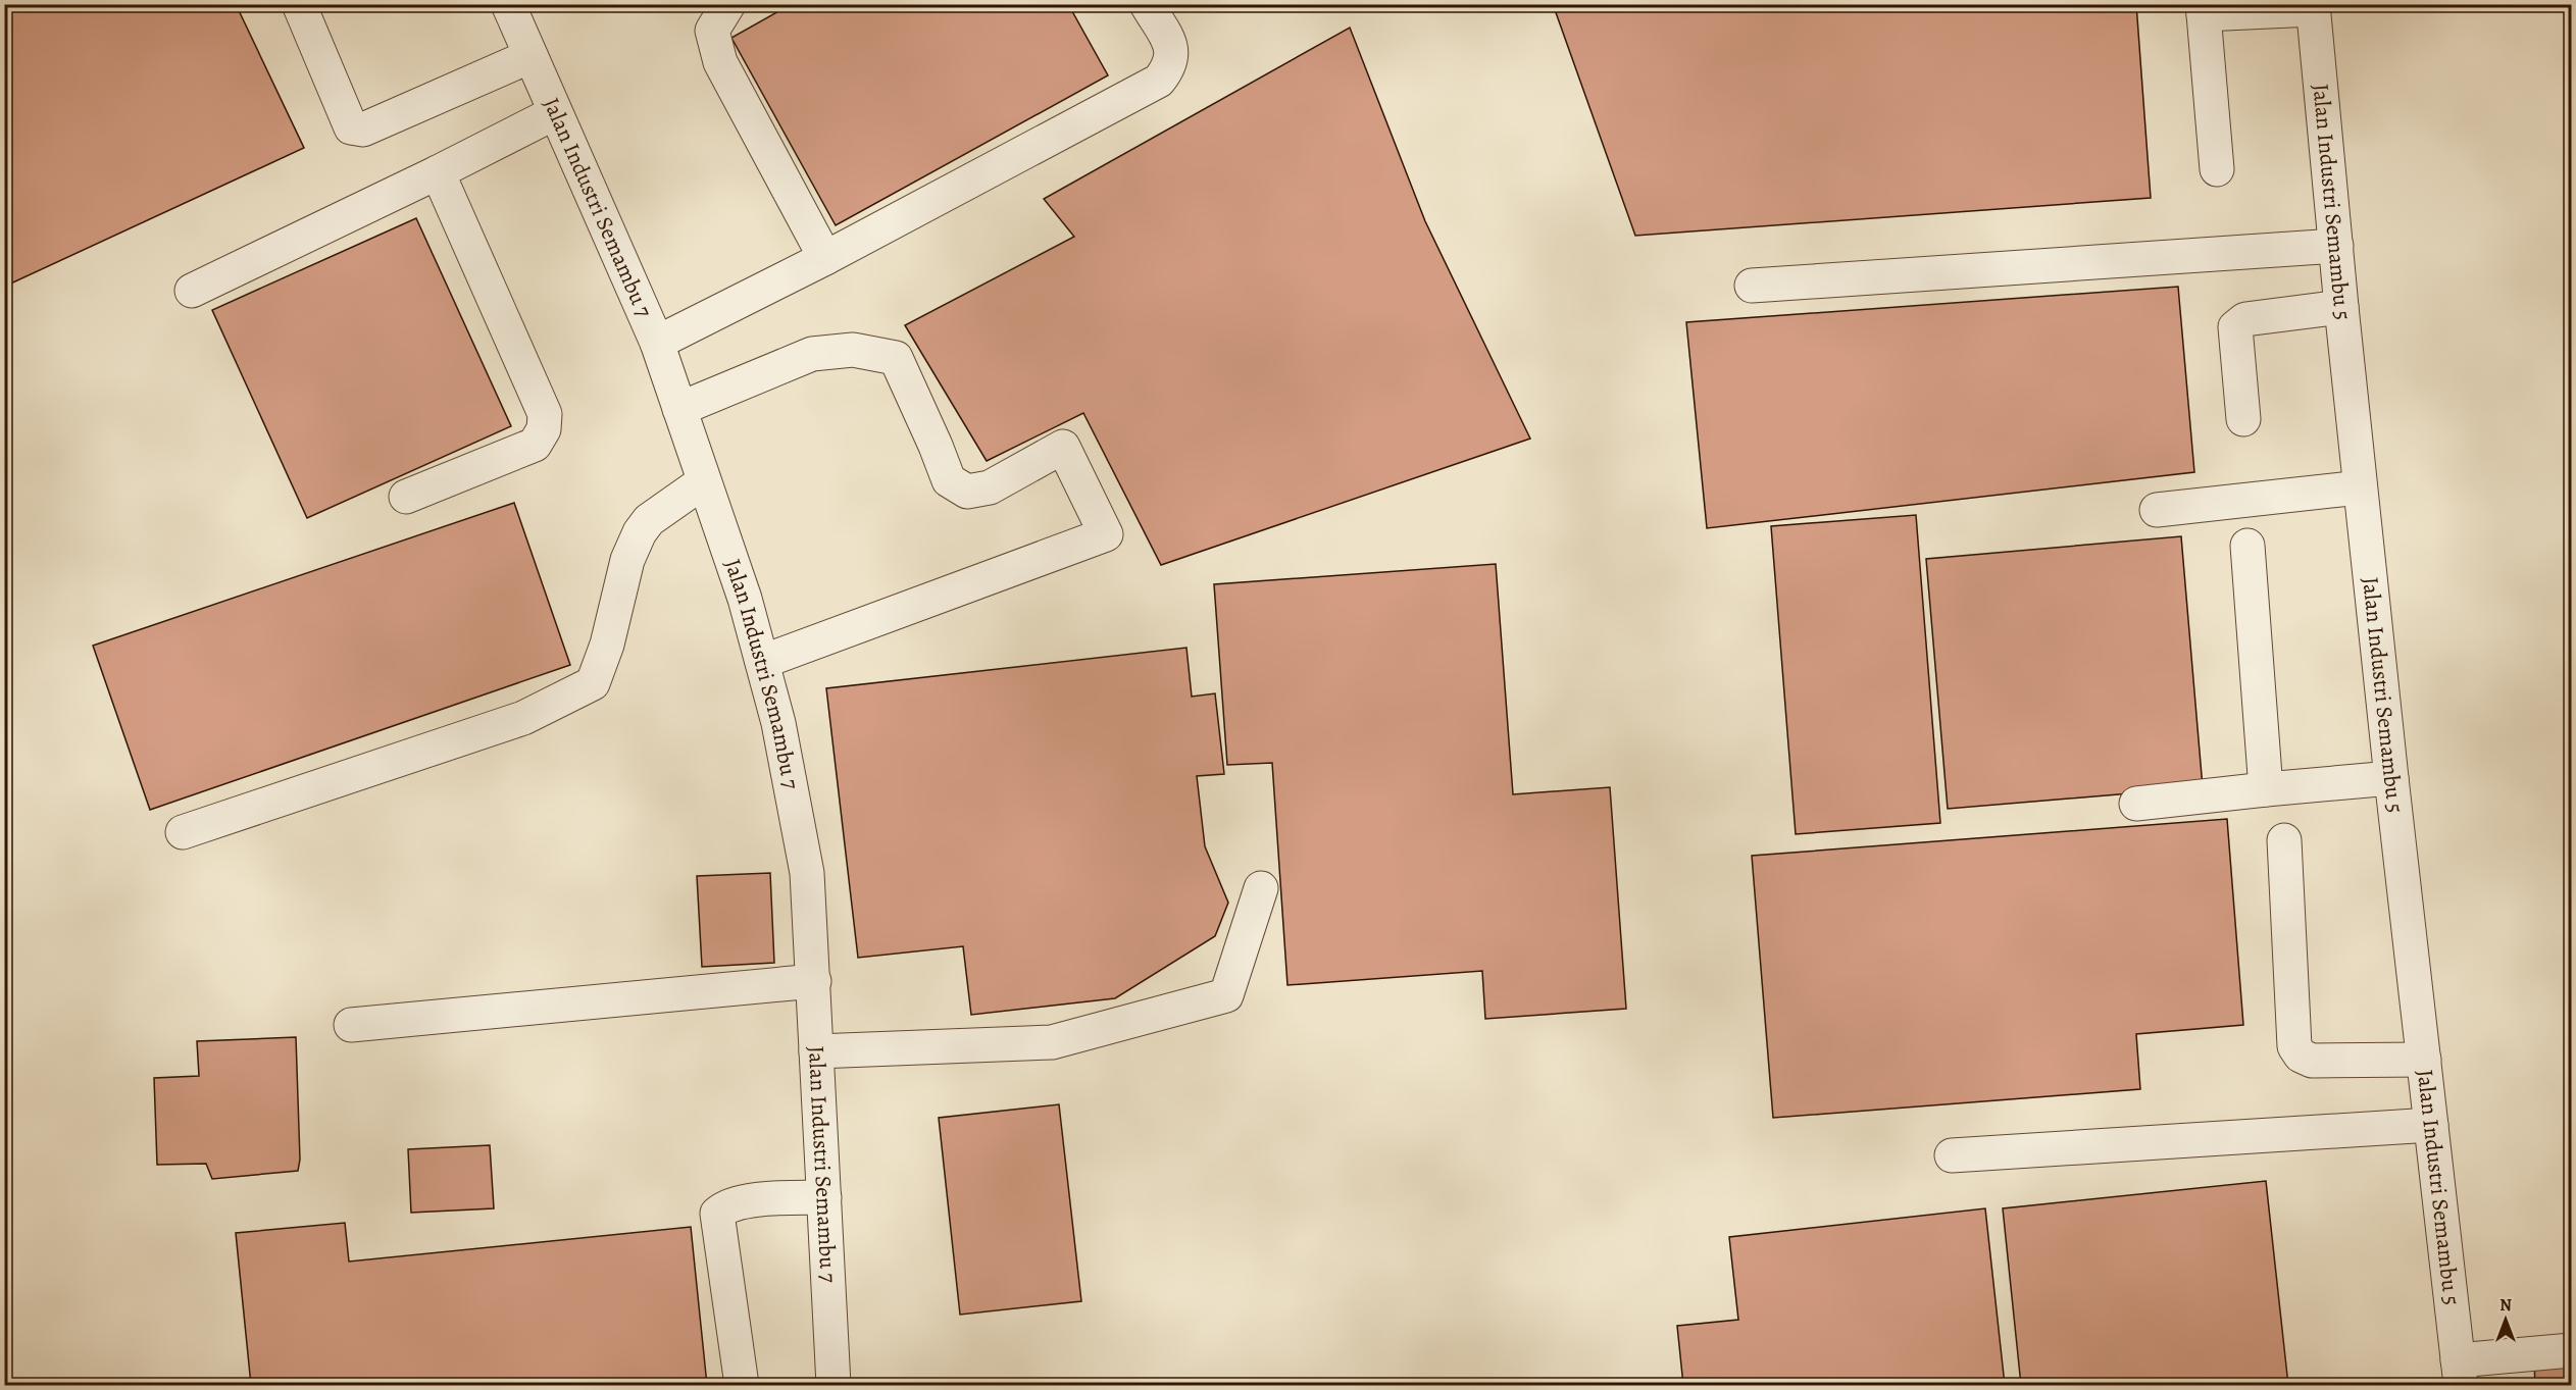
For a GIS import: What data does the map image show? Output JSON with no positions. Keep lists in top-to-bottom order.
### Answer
{
  "streets": {
    "street": ["Jalan Industri Semambu 5", "Jalan Industri Semambu 7"]
  },
  "north": "top"
}
